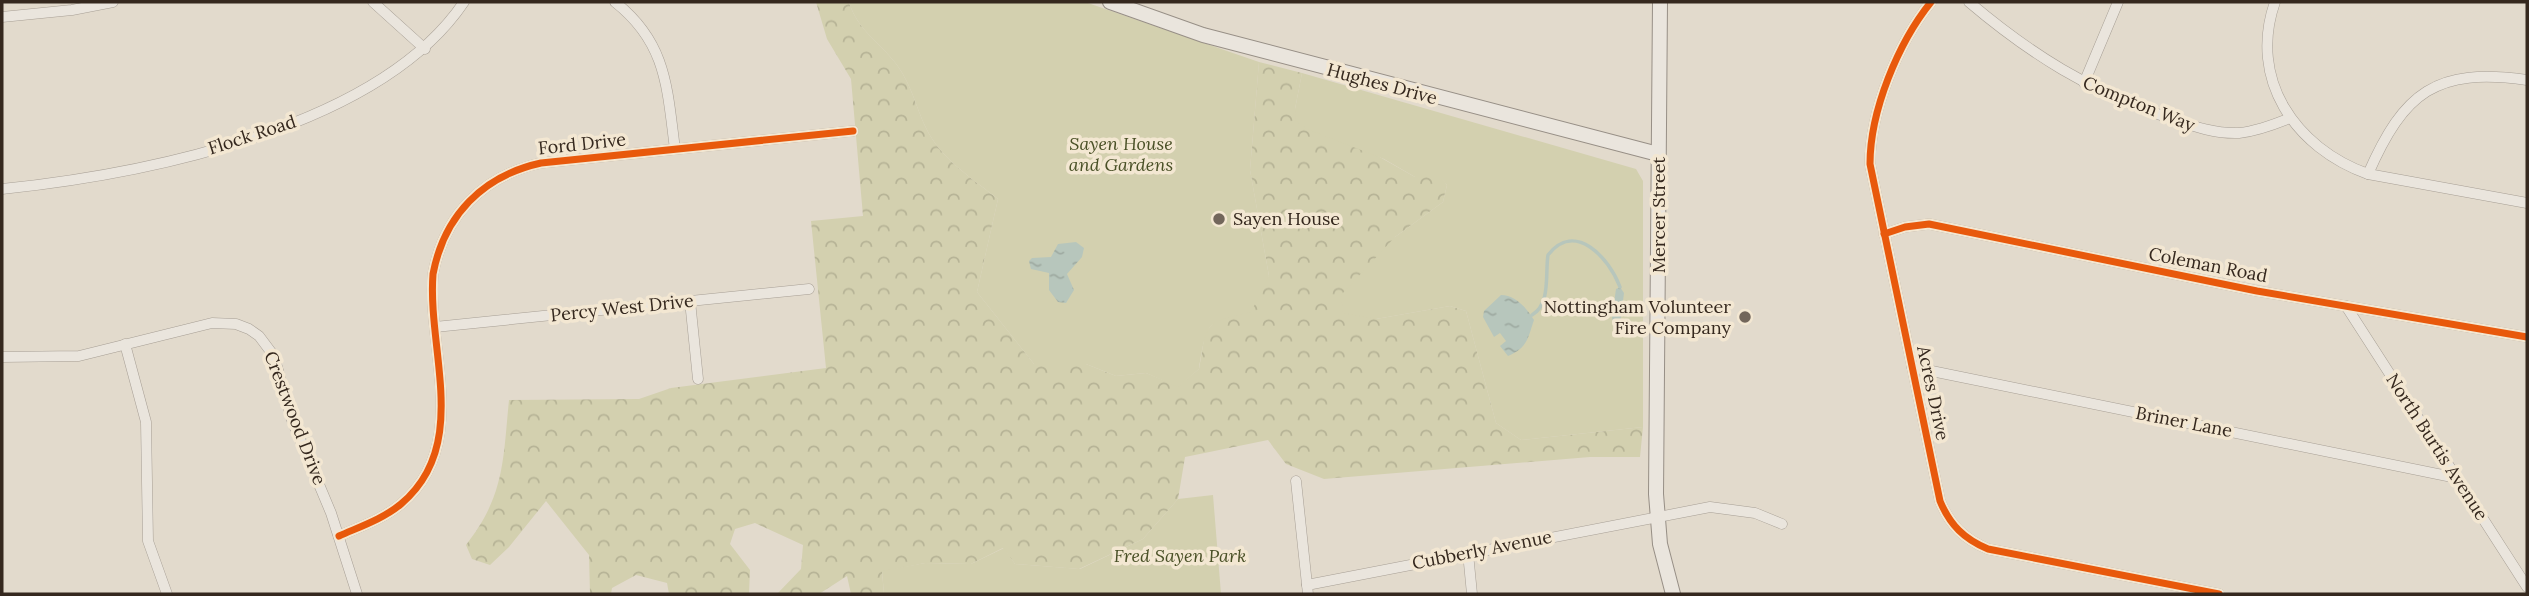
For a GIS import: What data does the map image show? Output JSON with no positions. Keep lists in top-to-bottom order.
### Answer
{
  "streets": {
    "street": [
      "Hughes Drive",
      "Compton Way",
      "Flock Road",
      "Ford Drive",
      "Mercer Street",
      "Coleman Road",
      "Percy West Drive",
      "Acres Drive",
      "Crestwood Drive",
      "Briner Lane",
      "North Burtis Avenue",
      "Cubberly Avenue"
    ]
  },
  "crossings": [
    ["Hughes Drive", "Mercer Street"],
    ["Ford Drive", "Percy West Drive"],
    ["Ford Drive", "Crestwood Drive"],
    ["Mercer Street", "Cubberly Avenue"],
    ["Coleman Road", "Acres Drive"],
    ["Coleman Road", "North Burtis Avenue"],
    ["Acres Drive", "Briner Lane"],
    ["Briner Lane", "North Burtis Avenue"]
  ],
  "parks": ["Sayen House and Gardens", "Fred Sayen Park"],
  "places": ["Sayen House", "Nottingham Volunteer Fire Company"]
}
